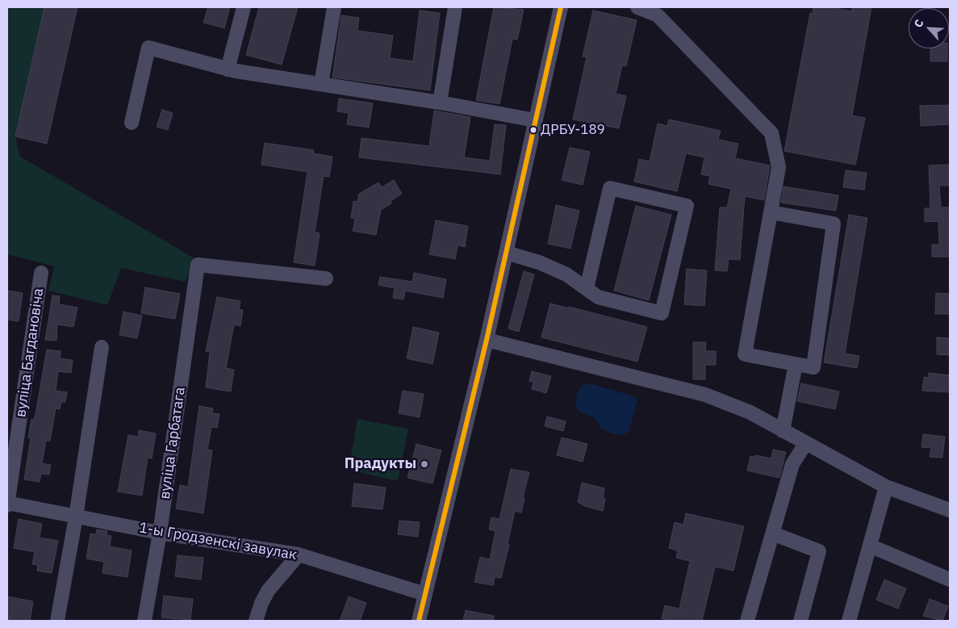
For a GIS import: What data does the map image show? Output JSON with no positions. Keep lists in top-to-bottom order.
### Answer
{
  "streets": {
    "street": ["вуліца Багдановіча", "вуліца Гарбатага", "1-ы Гродзенскі завулак"]
  },
  "crossings": [
    ["вуліца Багдановіча", "1-ы Гродзенскі завулак"],
    ["вуліца Гарбатага", "1-ы Гродзенскі завулак"]
  ],
  "places": ["ДРБУ-189", "Прадукты"],
  "north": "top left"
}
